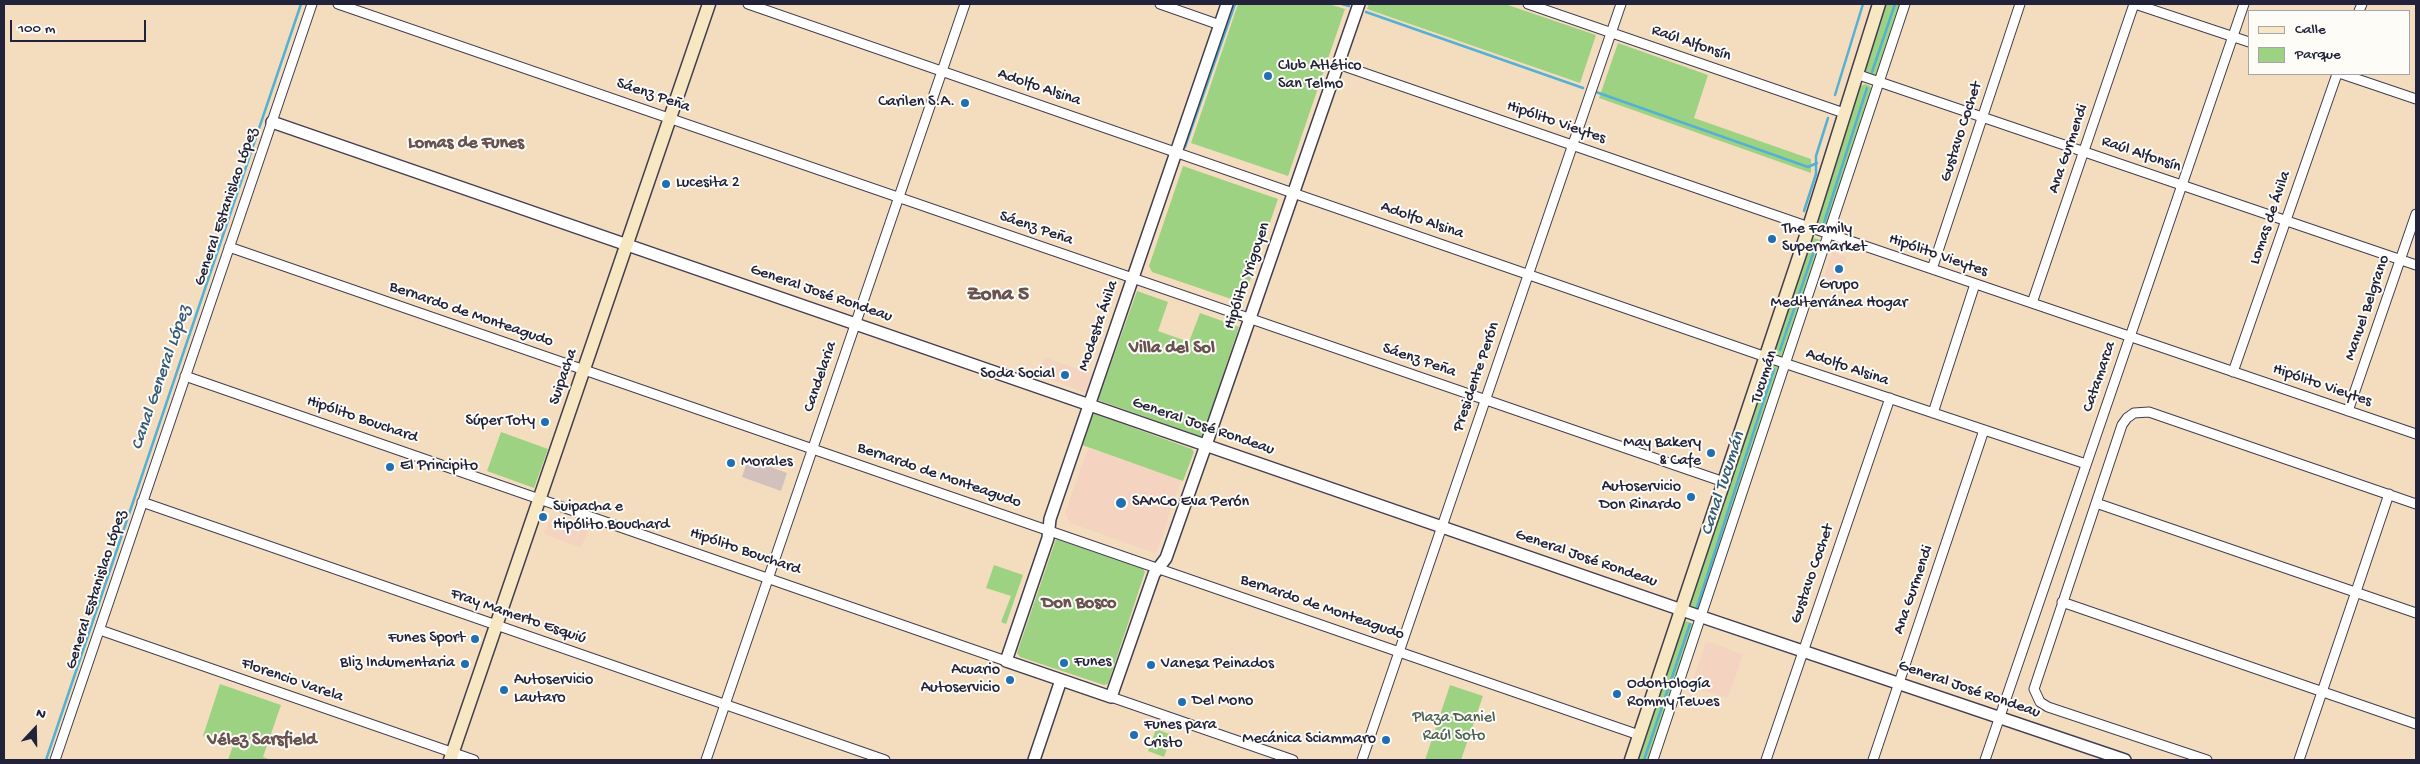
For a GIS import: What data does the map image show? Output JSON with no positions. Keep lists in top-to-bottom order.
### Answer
{
  "streets": {
    "main road": ["Suipacha", "Tucumán"],
    "street": [
      "Raúl Alfonsín",
      "Adolfo Alsina",
      "Sáenz Peña",
      "Hipólito Vieytes",
      "Gustavo Cochet",
      "Ana Gurmendi",
      "General Estanislao López",
      "Lomas de Ávila",
      "Hipólito Yrigoyen",
      "General José Rondeau",
      "Manuel Belgrano",
      "Bernardo de Monteagudo",
      "Modesta Ávila",
      "Candelaria",
      "Presidente Perón",
      "Catamarca",
      "Hipólito Bouchard",
      "Fray Mamerto Esquiú",
      "Florencio Varela"
    ]
  },
  "crossings": [
    ["Raúl Alfonsín", "Gustavo Cochet"],
    ["Raúl Alfonsín", "Ana Gurmendi"],
    ["Raúl Alfonsín", "Lomas de Ávila"],
    ["Raúl Alfonsín", "Manuel Belgrano"],
    ["Raúl Alfonsín", "Presidente Perón"],
    ["Raúl Alfonsín", "Tucumán"],
    ["Raúl Alfonsín", "Catamarca"],
    ["Adolfo Alsina", "Gustavo Cochet"],
    ["Adolfo Alsina", "Ana Gurmendi"],
    ["Adolfo Alsina", "Hipólito Yrigoyen"],
    ["Adolfo Alsina", "Modesta Ávila"],
    ["Adolfo Alsina", "Candelaria"],
    ["Adolfo Alsina", "Presidente Perón"],
    ["Adolfo Alsina", "Tucumán"],
    ["Adolfo Alsina", "Catamarca"],
    ["Sáenz Peña", "Hipólito Yrigoyen"],
    ["Sáenz Peña", "Modesta Ávila"],
    ["Sáenz Peña", "Suipacha"],
    ["Sáenz Peña", "Candelaria"],
    ["Sáenz Peña", "Presidente Perón"],
    ["Sáenz Peña", "Tucumán"],
    ["Hipólito Vieytes", "Gustavo Cochet"],
    ["Hipólito Vieytes", "Ana Gurmendi"],
    ["Hipólito Vieytes", "Lomas de Ávila"],
    ["Hipólito Vieytes", "Hipólito Yrigoyen"],
    ["Hipólito Vieytes", "Manuel Belgrano"],
    ["Hipólito Vieytes", "Presidente Perón"],
    ["Hipólito Vieytes", "Tucumán"],
    ["Hipólito Vieytes", "Catamarca"],
    ["Gustavo Cochet", "General José Rondeau"],
    ["Ana Gurmendi", "General José Rondeau"],
    ["General Estanislao López", "General José Rondeau"],
    ["General Estanislao López", "Bernardo de Monteagudo"],
    ["General Estanislao López", "Hipólito Bouchard"],
    ["General Estanislao López", "Fray Mamerto Esquiú"],
    ["General Estanislao López", "Florencio Varela"],
    ["Hipólito Yrigoyen", "General José Rondeau"],
    ["Hipólito Yrigoyen", "Bernardo de Monteagudo"],
    ["Hipólito Yrigoyen", "Hipólito Bouchard"],
    ["General José Rondeau", "Modesta Ávila"],
    ["General José Rondeau", "Suipacha"],
    ["General José Rondeau", "Candelaria"],
    ["General José Rondeau", "Presidente Perón"],
    ["General José Rondeau", "Tucumán"],
    ["General José Rondeau", "Catamarca"],
    ["Bernardo de Monteagudo", "Modesta Ávila"],
    ["Bernardo de Monteagudo", "Suipacha"],
    ["Bernardo de Monteagudo", "Candelaria"],
    ["Bernardo de Monteagudo", "Presidente Perón"],
    ["Bernardo de Monteagudo", "Tucumán"],
    ["Modesta Ávila", "Hipólito Bouchard"],
    ["Suipacha", "Hipólito Bouchard"],
    ["Suipacha", "Fray Mamerto Esquiú"],
    ["Suipacha", "Florencio Varela"],
    ["Candelaria", "Hipólito Bouchard"],
    ["Candelaria", "Fray Mamerto Esquiú"]
  ],
  "districts": [
    "Lomas de Funes",
    "Zona 5",
    "Villa del Sol",
    "Don Bosco",
    "Vélez Sarsfield"
  ],
  "water": ["Canal General López", "Canal Tucumán"],
  "parks": ["Plaza Daniel Raúl Soto"],
  "places": [
    "Club Atlético San Telmo",
    "Carilen S.A.",
    "Lucesita 2",
    "The Family Supermarket",
    "Grupo Mediterránea Hogar",
    "Soda Social",
    "Súper Toty",
    "May Bakery & Cafe",
    "Morales",
    "El Principito",
    "Autoservicio Don Rinardo",
    "SAMCo Eva Perón",
    "Suipacha e Hipólito Bouchard",
    "Funes Sport",
    "Funes",
    "Bliz Indumentaria",
    "Vanesa Peinados",
    "Acuario Autoservicio",
    "Autoservicio Lautaro",
    "Odontología Rommy Tewes",
    "Del Mono",
    "Funes para Cristo",
    "Mecánica Sciammaro"
  ],
  "legend": ["Calle", "Parque"],
  "scale_bar": "100 m",
  "north": "top"
}
